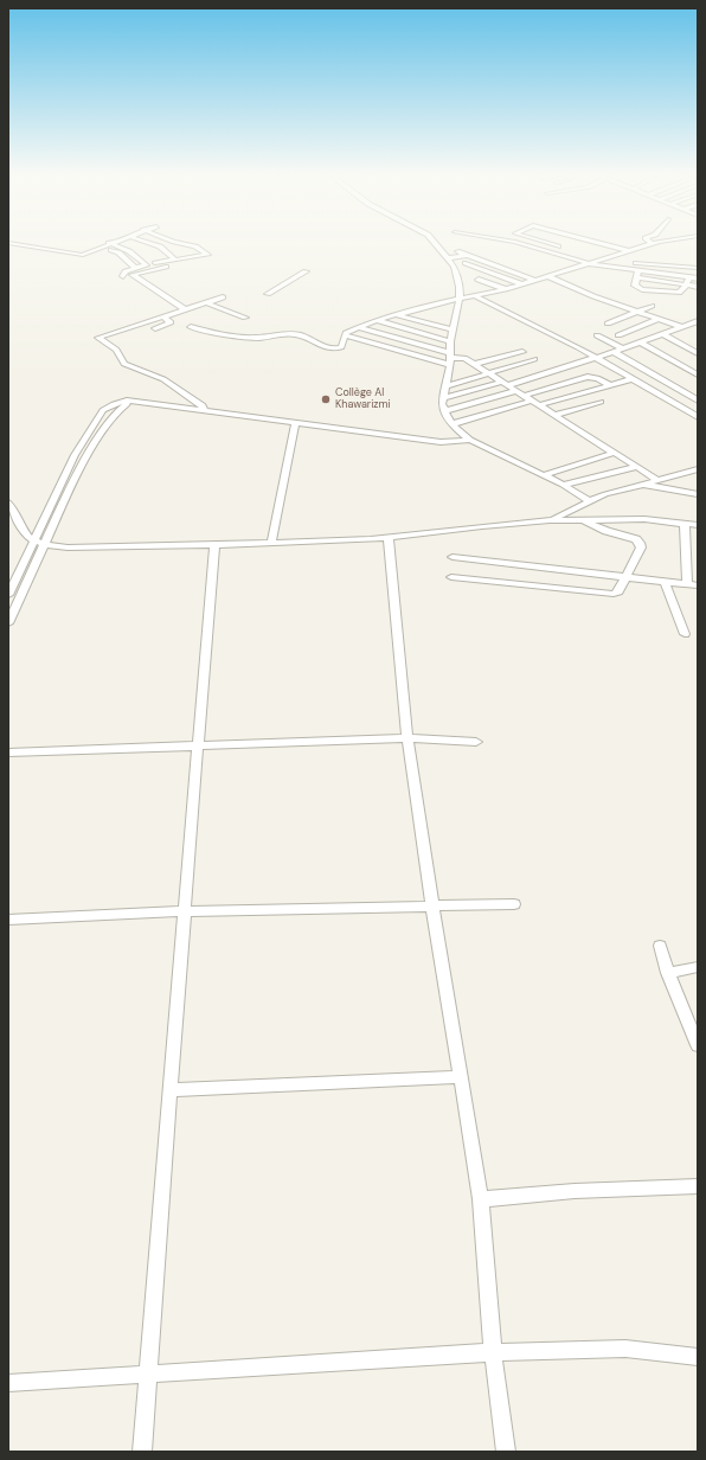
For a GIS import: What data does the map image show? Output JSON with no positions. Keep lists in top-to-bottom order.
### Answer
{
  "places": ["Collège Al Khawarizmi"]
}
